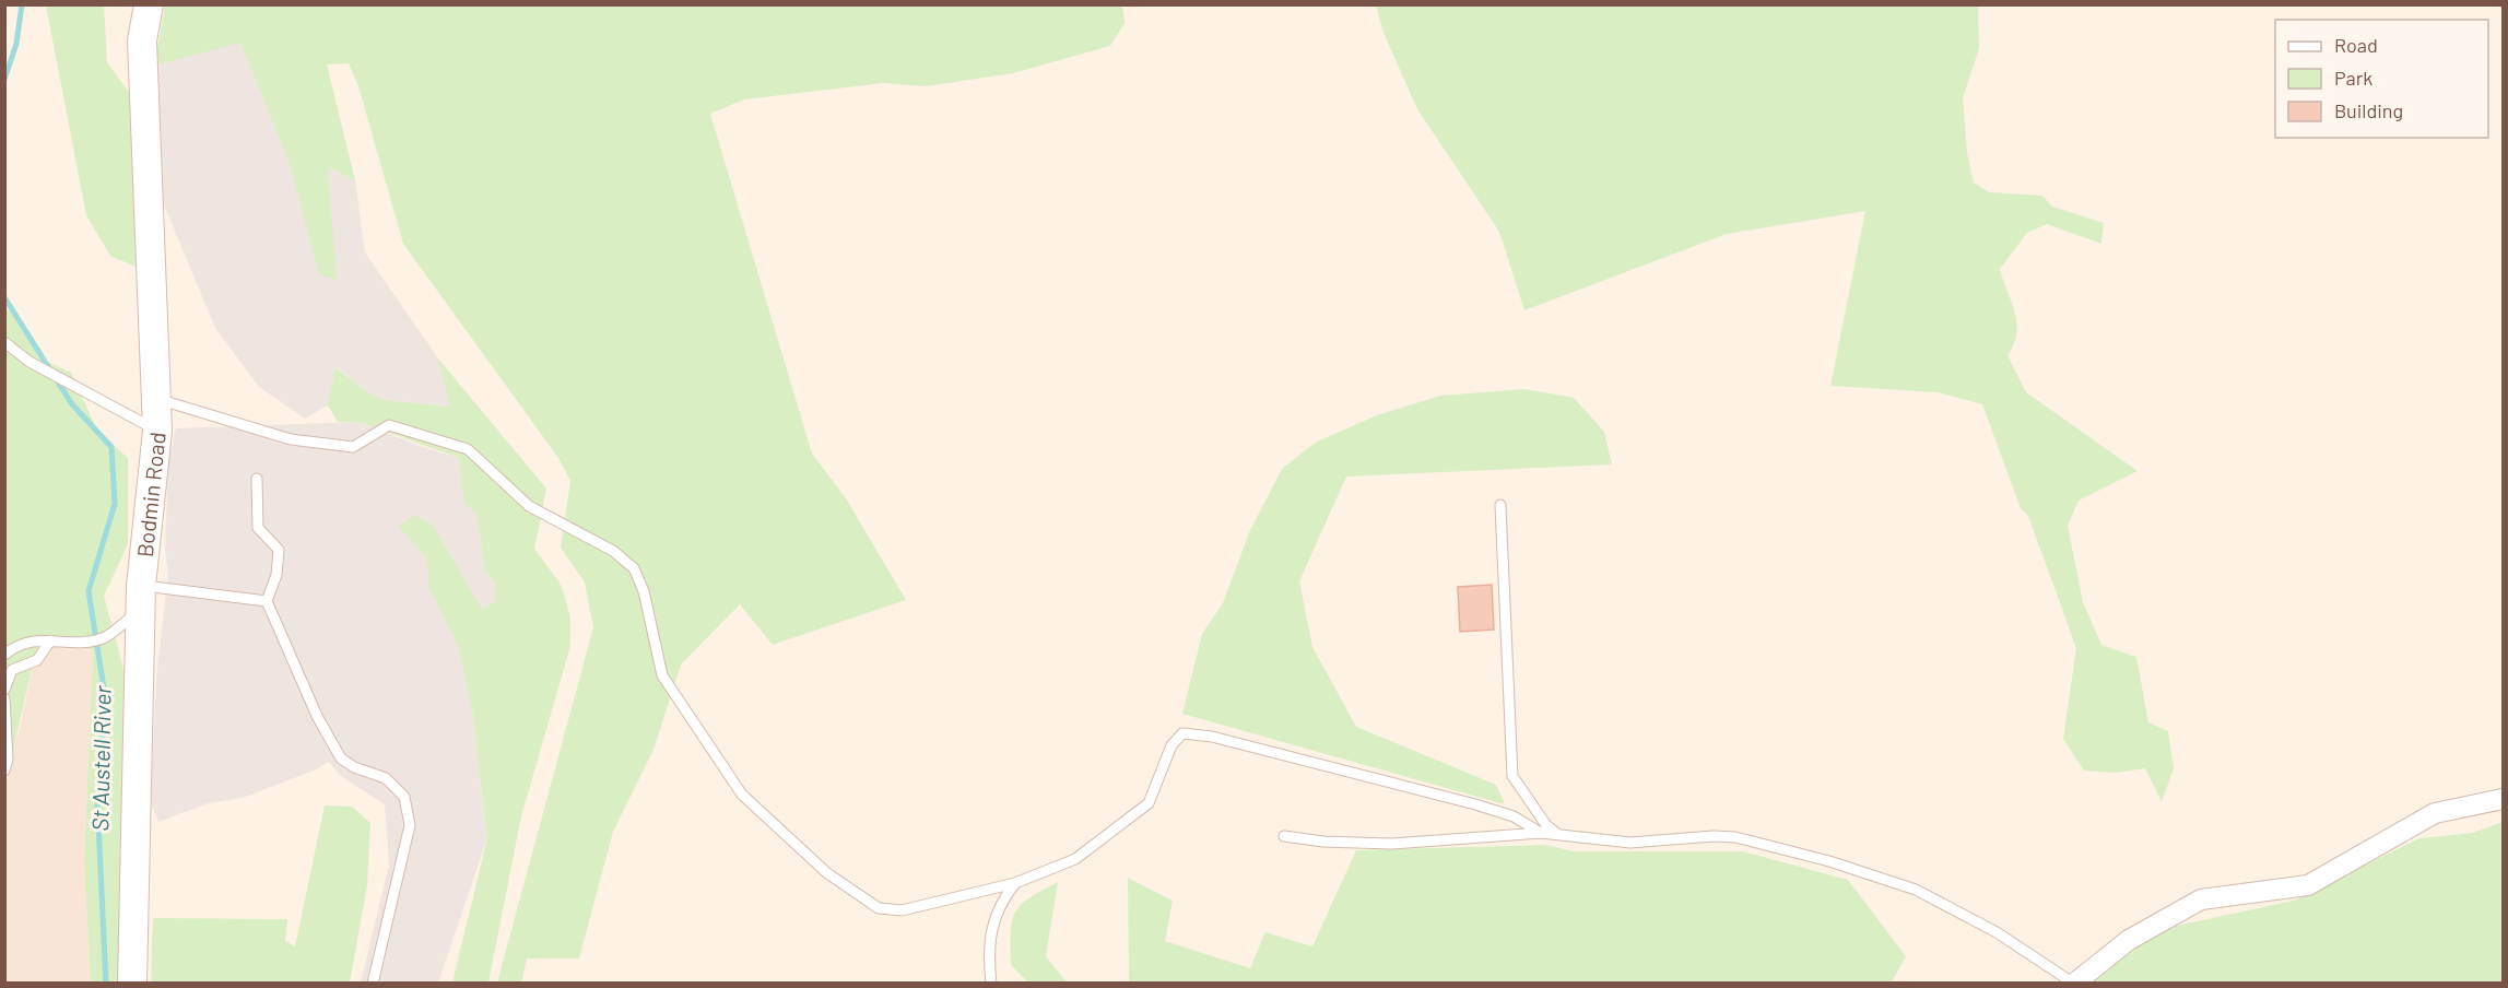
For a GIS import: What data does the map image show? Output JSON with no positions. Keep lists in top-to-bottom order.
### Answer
{
  "streets": {
    "main road": ["Bodmin Road"]
  },
  "water": ["St Austell River"],
  "legend": ["Road", "Park", "Building"]
}
